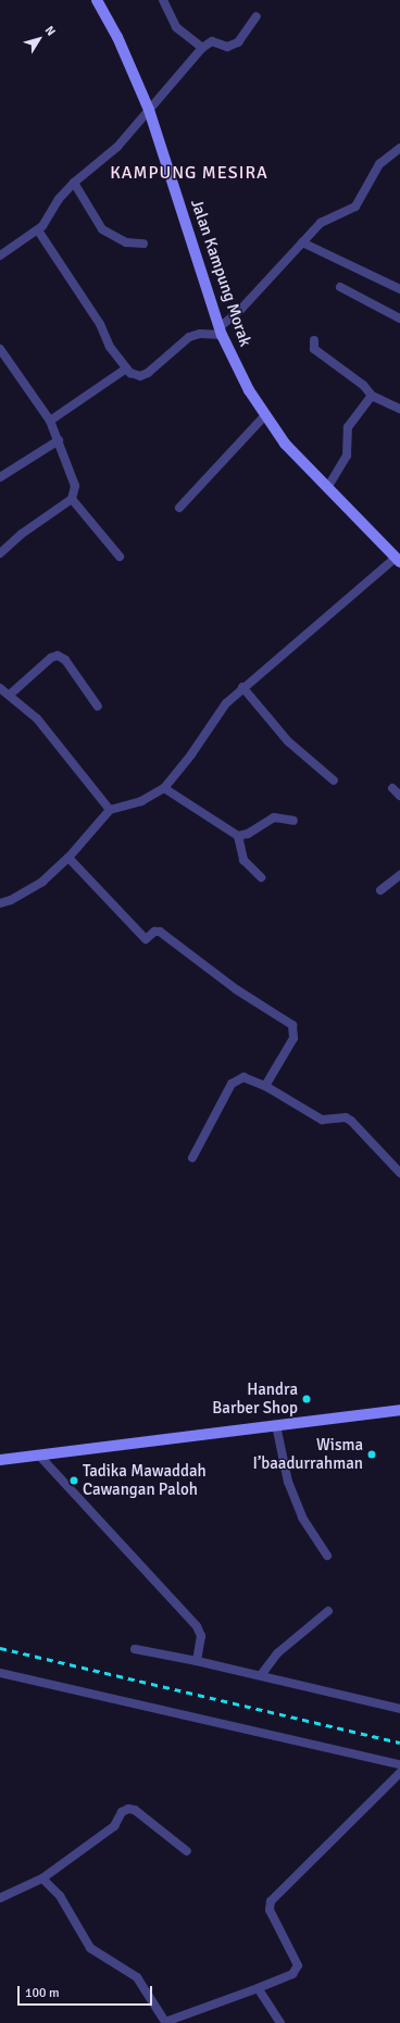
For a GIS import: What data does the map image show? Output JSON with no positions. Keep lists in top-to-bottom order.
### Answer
{
  "streets": {
    "main road": ["Jalan Kampung Morak"]
  },
  "districts": ["KAMPUNG MESIRA"],
  "places": ["Handra Barber Shop", "Wisma I’baadurrahman", "Tadika Mawaddah Cawangan Paloh"],
  "scale_bar": "100 m",
  "north": "top right"
}
